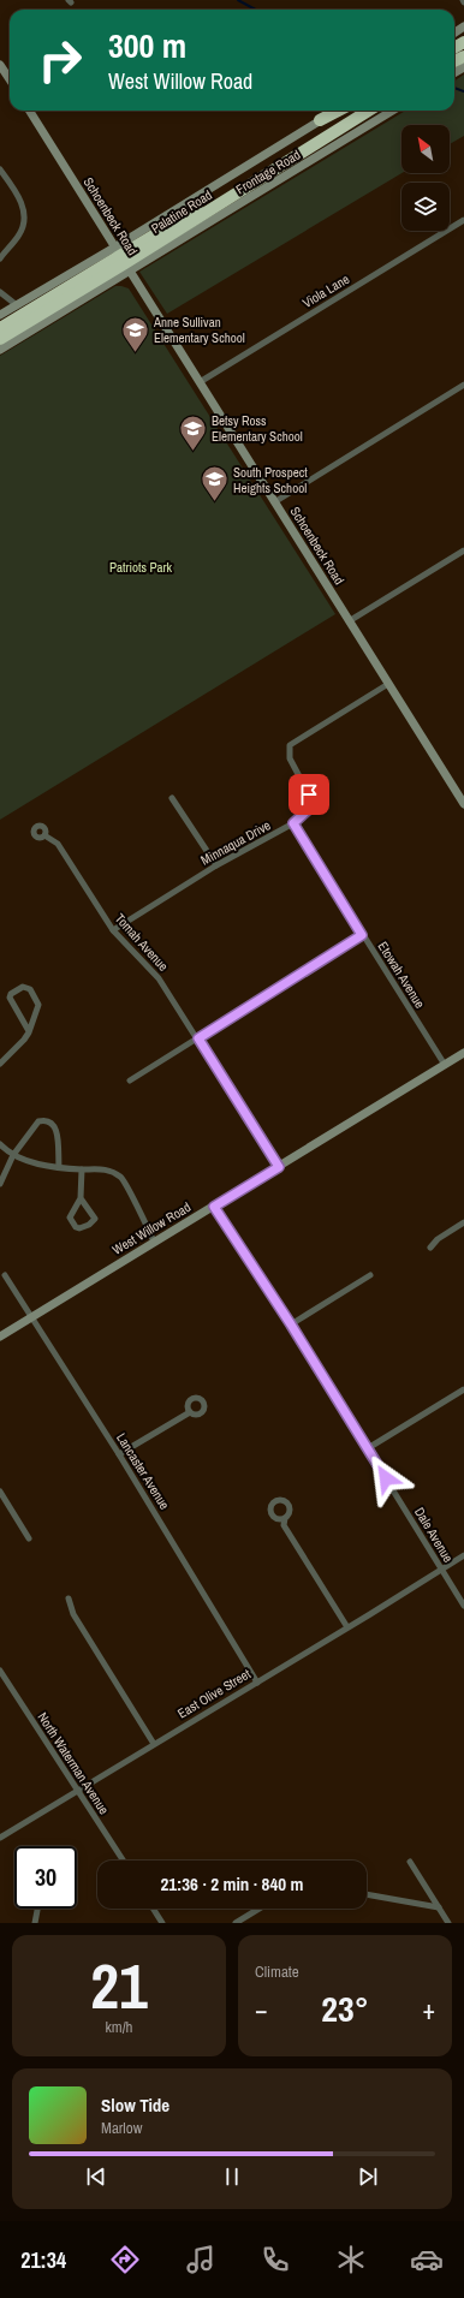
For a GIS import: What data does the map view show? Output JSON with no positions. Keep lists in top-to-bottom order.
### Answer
{
  "streets": {
    "highway": ["Palatine Road"],
    "street": [
      "Frontage Road",
      "Schoenbeck Road",
      "Viola Lane",
      "Minnaqua Drive",
      "Tomah Avenue",
      "Etowah Avenue",
      "West Willow Road",
      "Lancaster Avenue",
      "Dale Avenue",
      "East Olive Street",
      "North Waterman Avenue"
    ]
  },
  "crossings": [
    ["Frontage Road", "Palatine Road"],
    ["Frontage Road", "Schoenbeck Road"],
    ["Palatine Road", "Schoenbeck Road"],
    ["Schoenbeck Road", "Viola Lane"],
    ["Schoenbeck Road", "Minnaqua Drive"],
    ["Minnaqua Drive", "Tomah Avenue"],
    ["Minnaqua Drive", "Etowah Avenue"],
    ["Tomah Avenue", "West Willow Road"],
    ["Etowah Avenue", "West Willow Road"],
    ["West Willow Road", "Lancaster Avenue"],
    ["West Willow Road", "Dale Avenue"],
    ["Lancaster Avenue", "East Olive Street"],
    ["Dale Avenue", "East Olive Street"],
    ["East Olive Street", "North Waterman Avenue"]
  ],
  "parks": ["Patriots Park"],
  "places": {
    "school or university": ["Anne Sullivan Elementary School", "Betsy Ross Elementary School", "South Prospect Heights School"]
  },
  "north": "top left",
  "page": {
    "turn": ["300 m", "West Willow Road"],
    "limit": "30",
    "trip": "21:36 · 2 min · 840 m",
    "tile": [
      ["21", "km/h"],
      "Climate"
    ],
    "heat": ["−", "23°", "+"],
    "song": ["Slow Tide", "Marlow"],
    "tabs": "21:34"
  }
}
